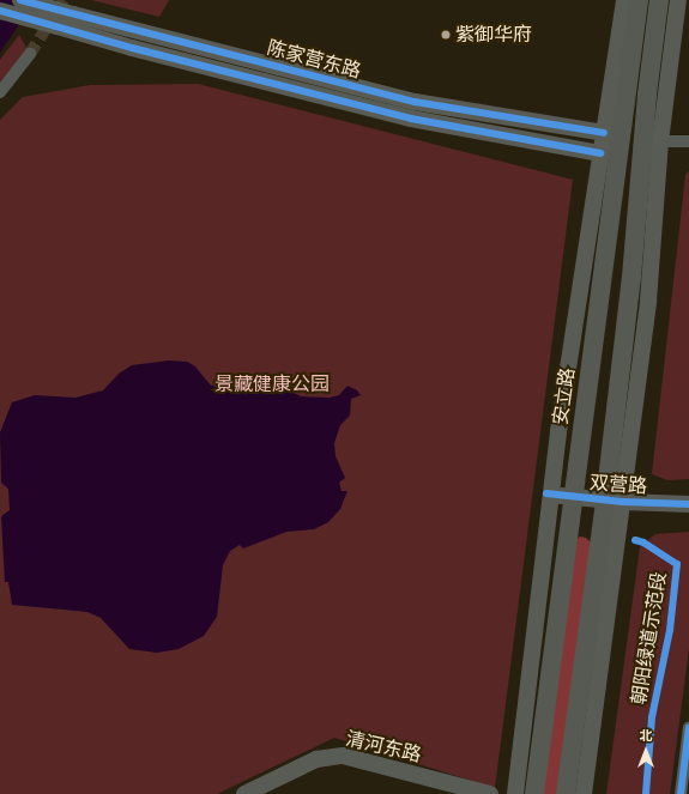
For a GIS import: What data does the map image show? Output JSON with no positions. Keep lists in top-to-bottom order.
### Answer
{
  "streets": {
    "main road": ["安立路"],
    "street": ["陈家营东路", "双营路", "清河东路"],
    "cycle path": ["朝阳绿道示范段"]
  },
  "crossings": [
    ["陈家营东路", "安立路"],
    ["安立路", "双营路"]
  ],
  "parks": ["景藏健康公园"],
  "places": ["紫御华府"],
  "north": "top"
}
